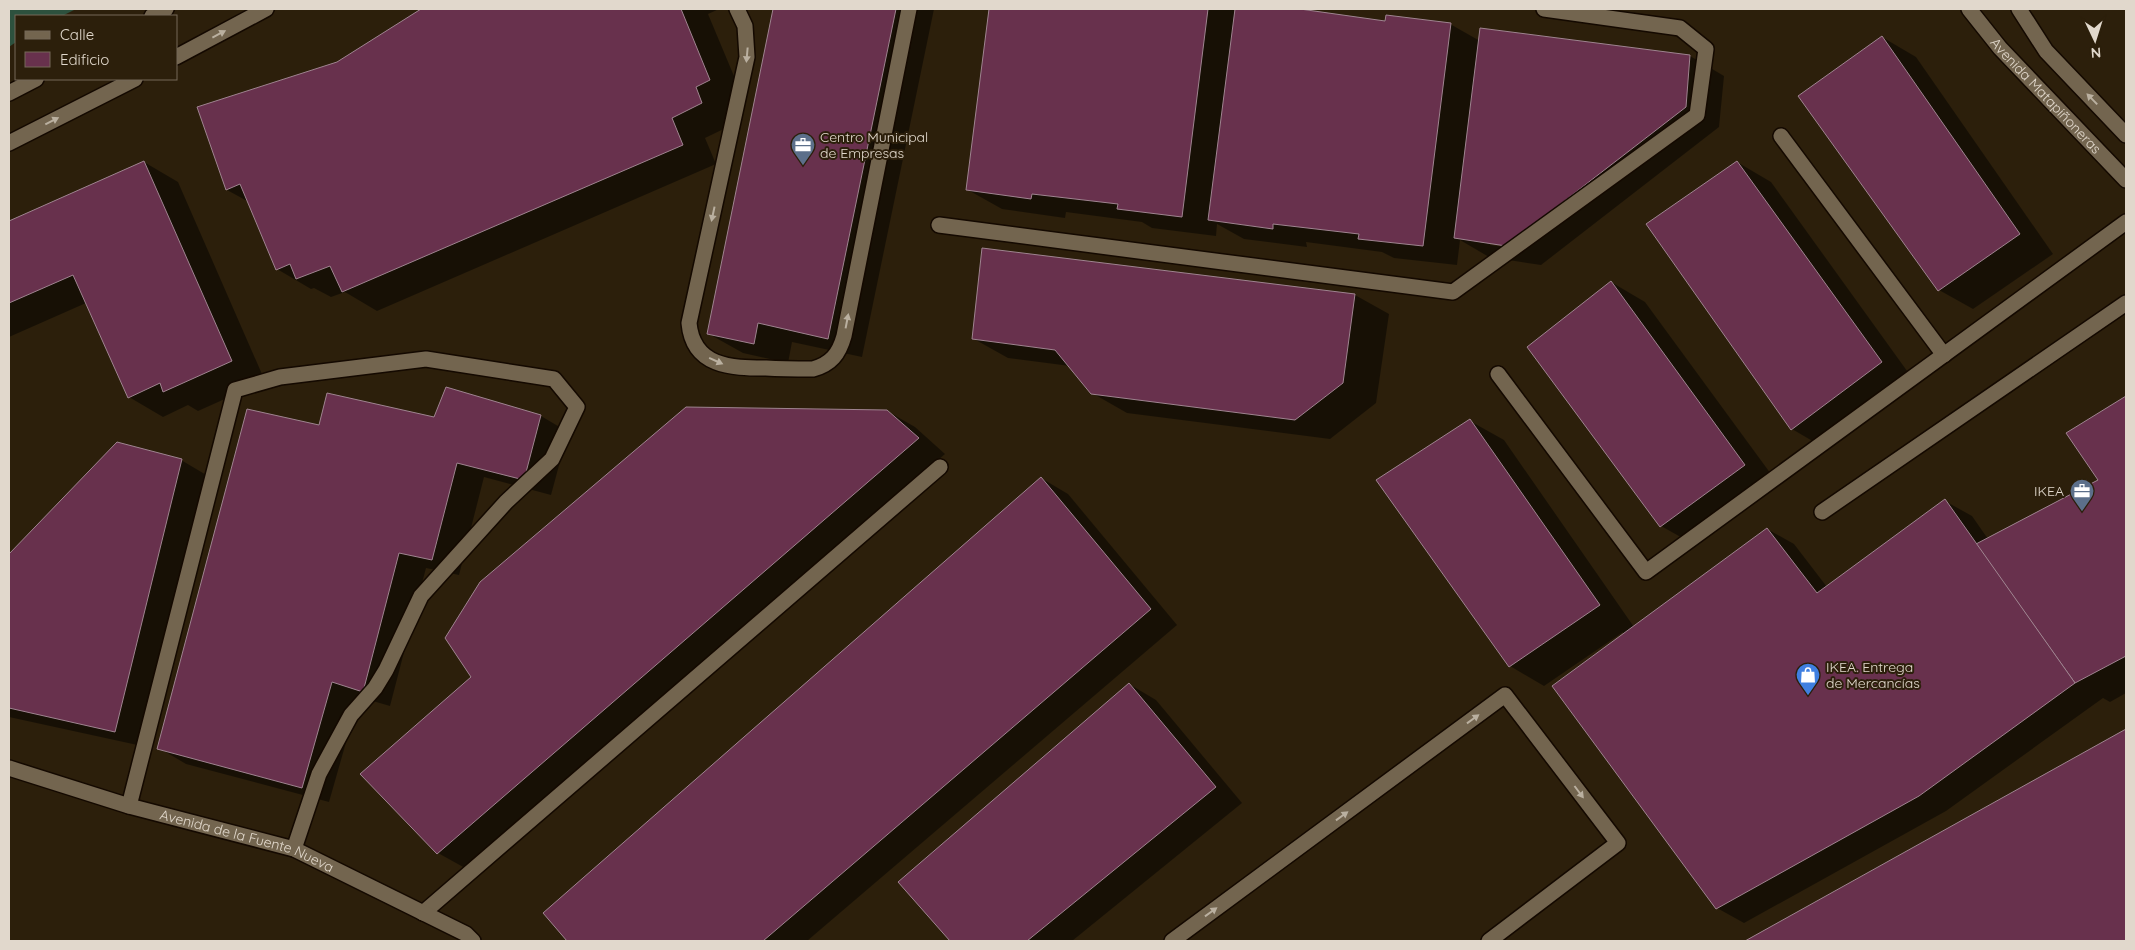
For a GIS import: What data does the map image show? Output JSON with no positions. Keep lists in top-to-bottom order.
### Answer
{
  "streets": {
    "street": ["Avenida Matapiñoneras", "Avenida de la Fuente Nueva"]
  },
  "places": {
    "office": ["Centro Municipal de Empresas", "IKEA"],
    "shop": ["IKEA. Entrega de Mercancías"]
  },
  "legend": ["Calle", "Edificio"],
  "north": "bottom"
}
